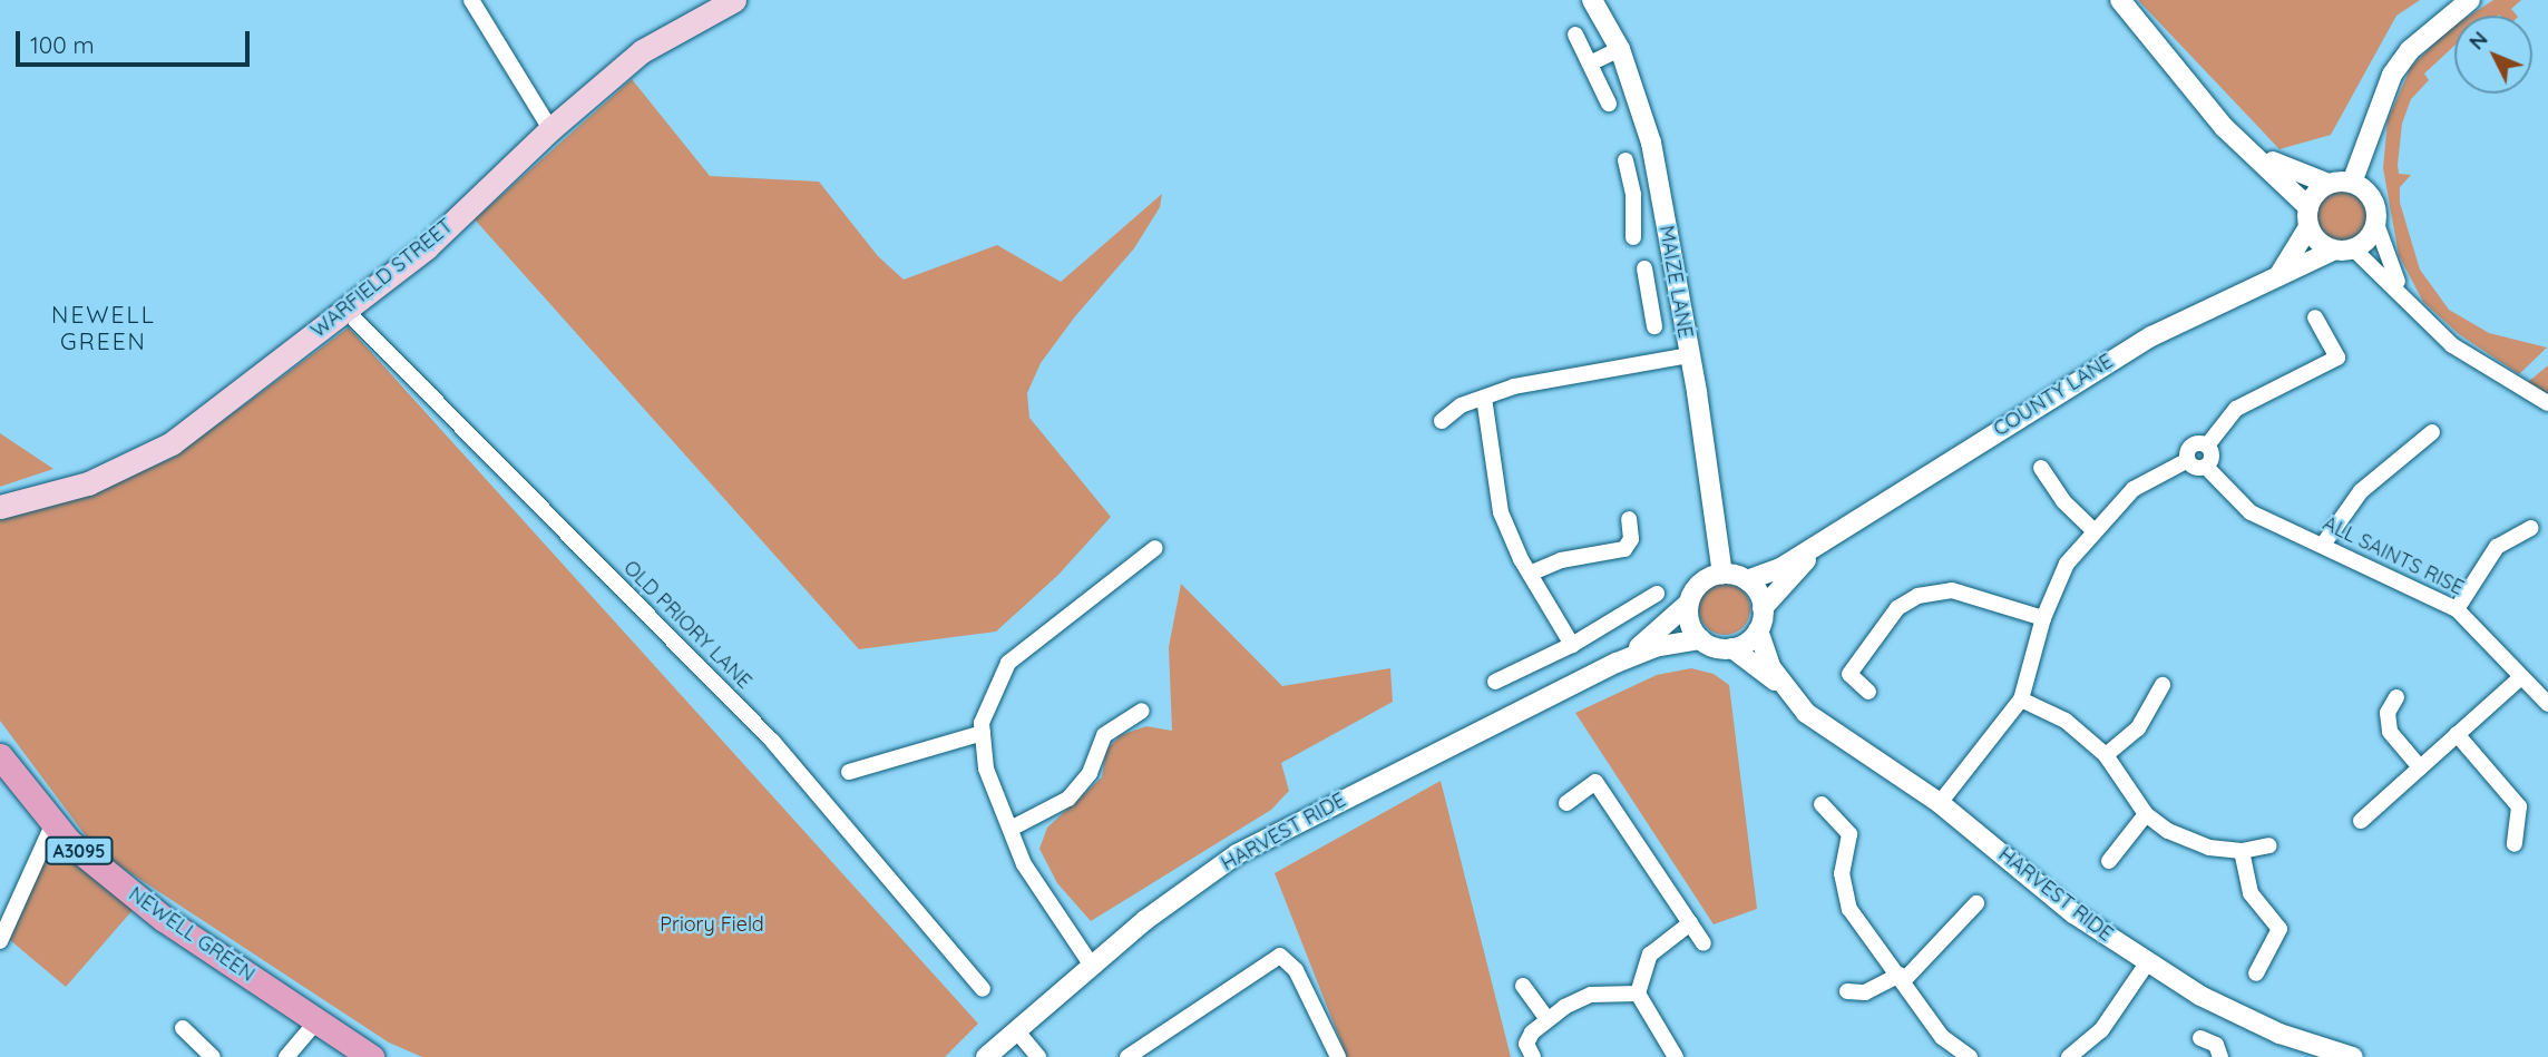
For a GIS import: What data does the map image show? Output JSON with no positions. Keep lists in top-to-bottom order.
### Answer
{
  "streets": {
    "main road": ["WARFIELD STREET", "A3095", "NEWELL GREEN"],
    "street": [
      "MAIZE LANE",
      "COUNTY LANE",
      "ALL SAINTS RISE",
      "OLD PRIORY LANE",
      "HARVEST RIDE"
    ]
  },
  "crossings": [
    ["WARFIELD STREET", "OLD PRIORY LANE"],
    ["MAIZE LANE", "COUNTY LANE"],
    ["MAIZE LANE", "HARVEST RIDE"],
    ["COUNTY LANE", "HARVEST RIDE"]
  ],
  "districts": ["NEWELL GREEN"],
  "parks": ["Priory Field"],
  "scale_bar": "100 m",
  "north": "top left"
}
